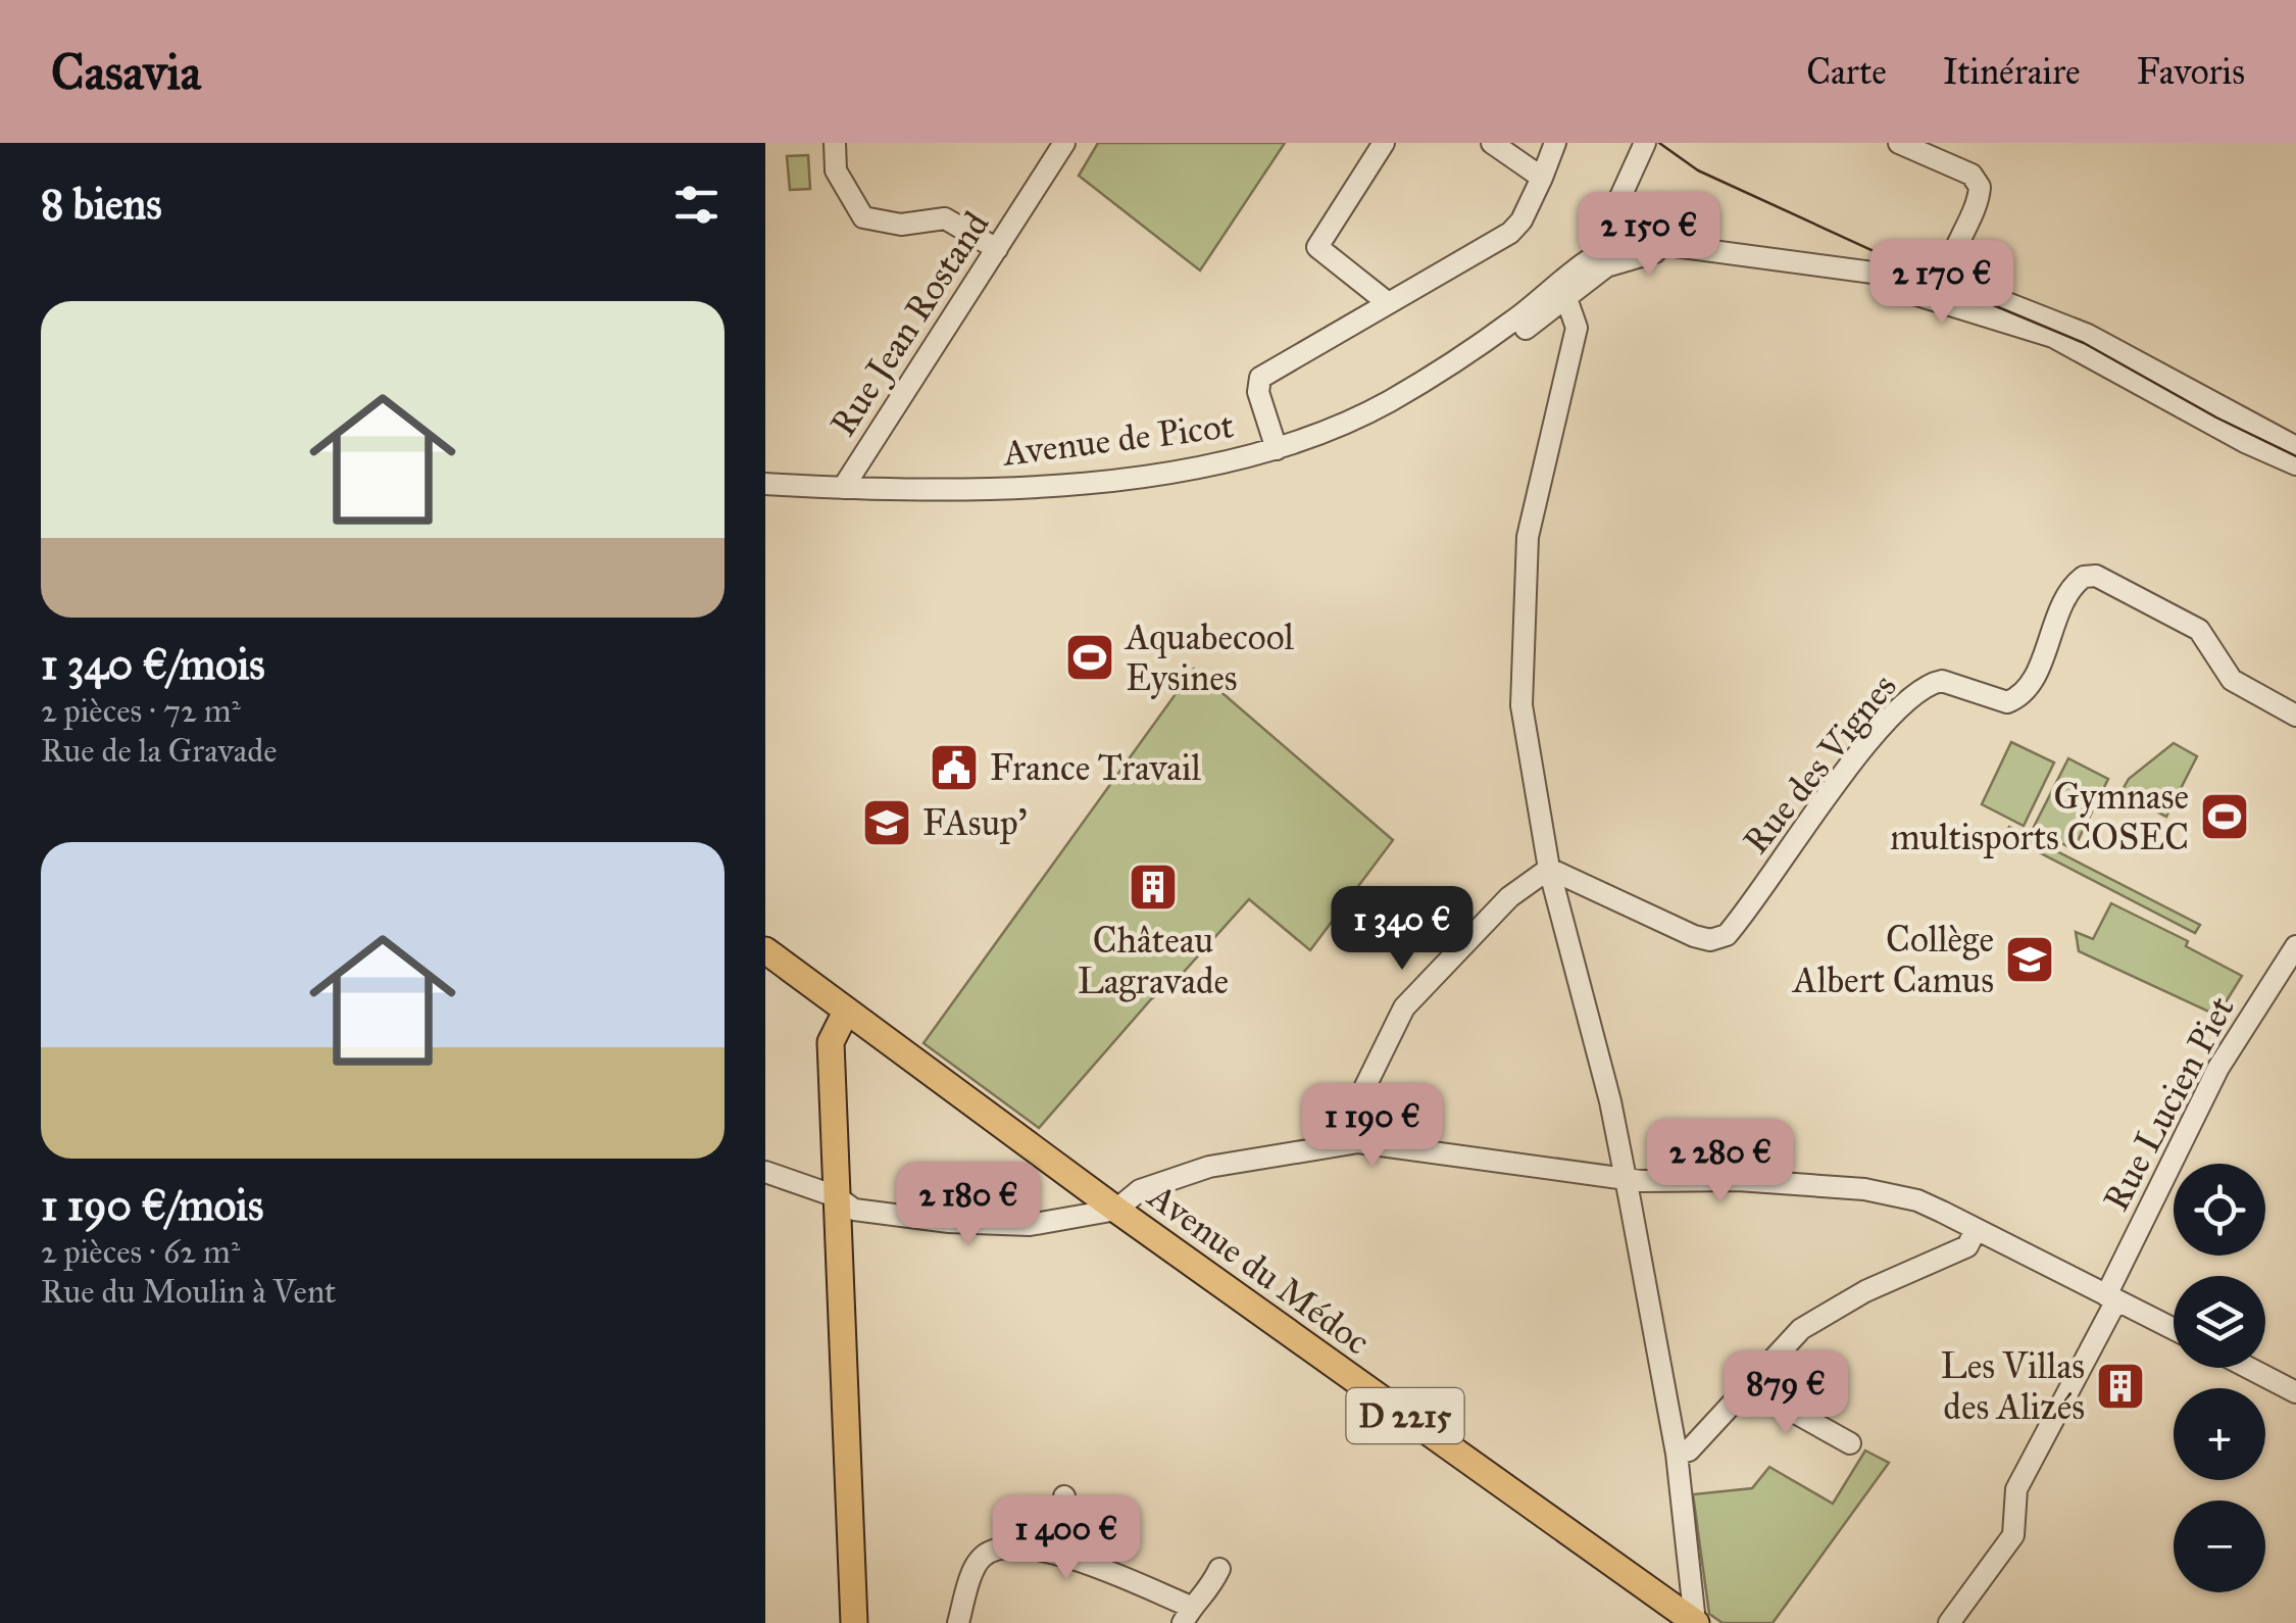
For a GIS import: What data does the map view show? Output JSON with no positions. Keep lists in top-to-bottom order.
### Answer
{
  "streets": {
    "main road": ["Avenue du Médoc", "D 2215"],
    "street": [
      "Rue Jean Rostand",
      "Avenue de Picot",
      "Rue des Vignes",
      "Rue Lucien Piet"
    ]
  },
  "crossings": [
    ["Rue Jean Rostand", "Avenue de Picot"]
  ],
  "places": {
    "sports": ["Aquabecool Eysines", "Gymnase multisports COSEC"],
    "public building": ["France Travail"],
    "school or university": ["FAsup'", "Collège Albert Camus"],
    "building": ["Château Lagravade", "Les Villas des Alizés"]
  },
  "page": {
    "header": "Casavia",
    "nav": ["Carte", "Itinéraire", "Favoris"],
    "heading": "8 biens",
    "price": [
      "2 150 €",
      "2 170 €",
      "1 340 €",
      "1 190 €",
      "2 280 €",
      "2 180 €",
      "879 €",
      "1 400 €"
    ],
    "list": [
      {
        "name": "1 340 €/mois",
        "note": "2 pièces · 72 m² · Rue de la Gravade"
      },
      {
        "name": "1 190 €/mois",
        "note": "2 pièces · 62 m² · Rue du Moulin à Vent"
      }
    ],
    "map_buttons": ["+", "−"]
  }
}
